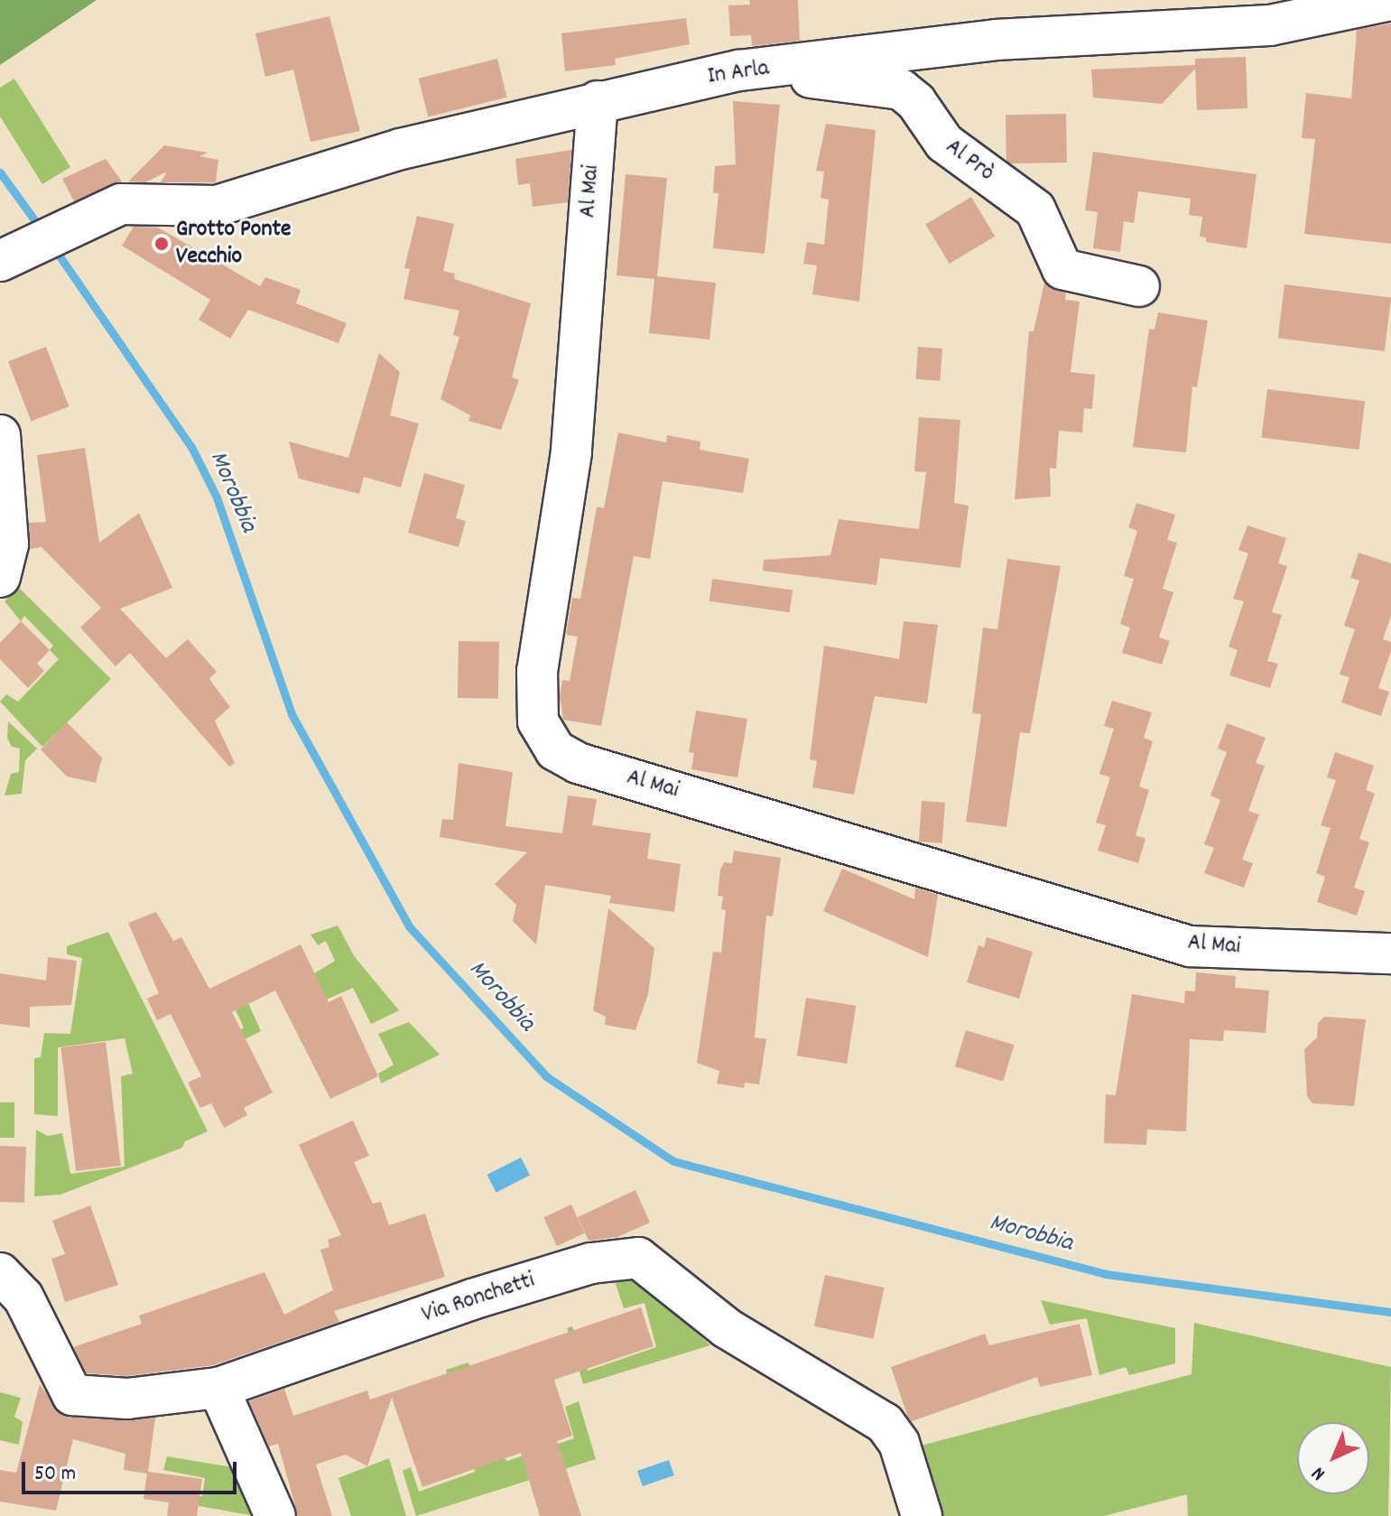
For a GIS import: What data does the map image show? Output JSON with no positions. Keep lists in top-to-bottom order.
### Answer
{
  "streets": {
    "street": [
      "In Arla",
      "Al Prò",
      "Al Mai",
      "Via Ronchetti"
    ]
  },
  "crossings": [
    ["In Arla", "Al Prò"],
    ["In Arla", "Al Mai"]
  ],
  "water": ["Morobbia"],
  "places": ["Grotto Ponte Vecchio"],
  "scale_bar": "50 m",
  "north": "bottom left"
}
